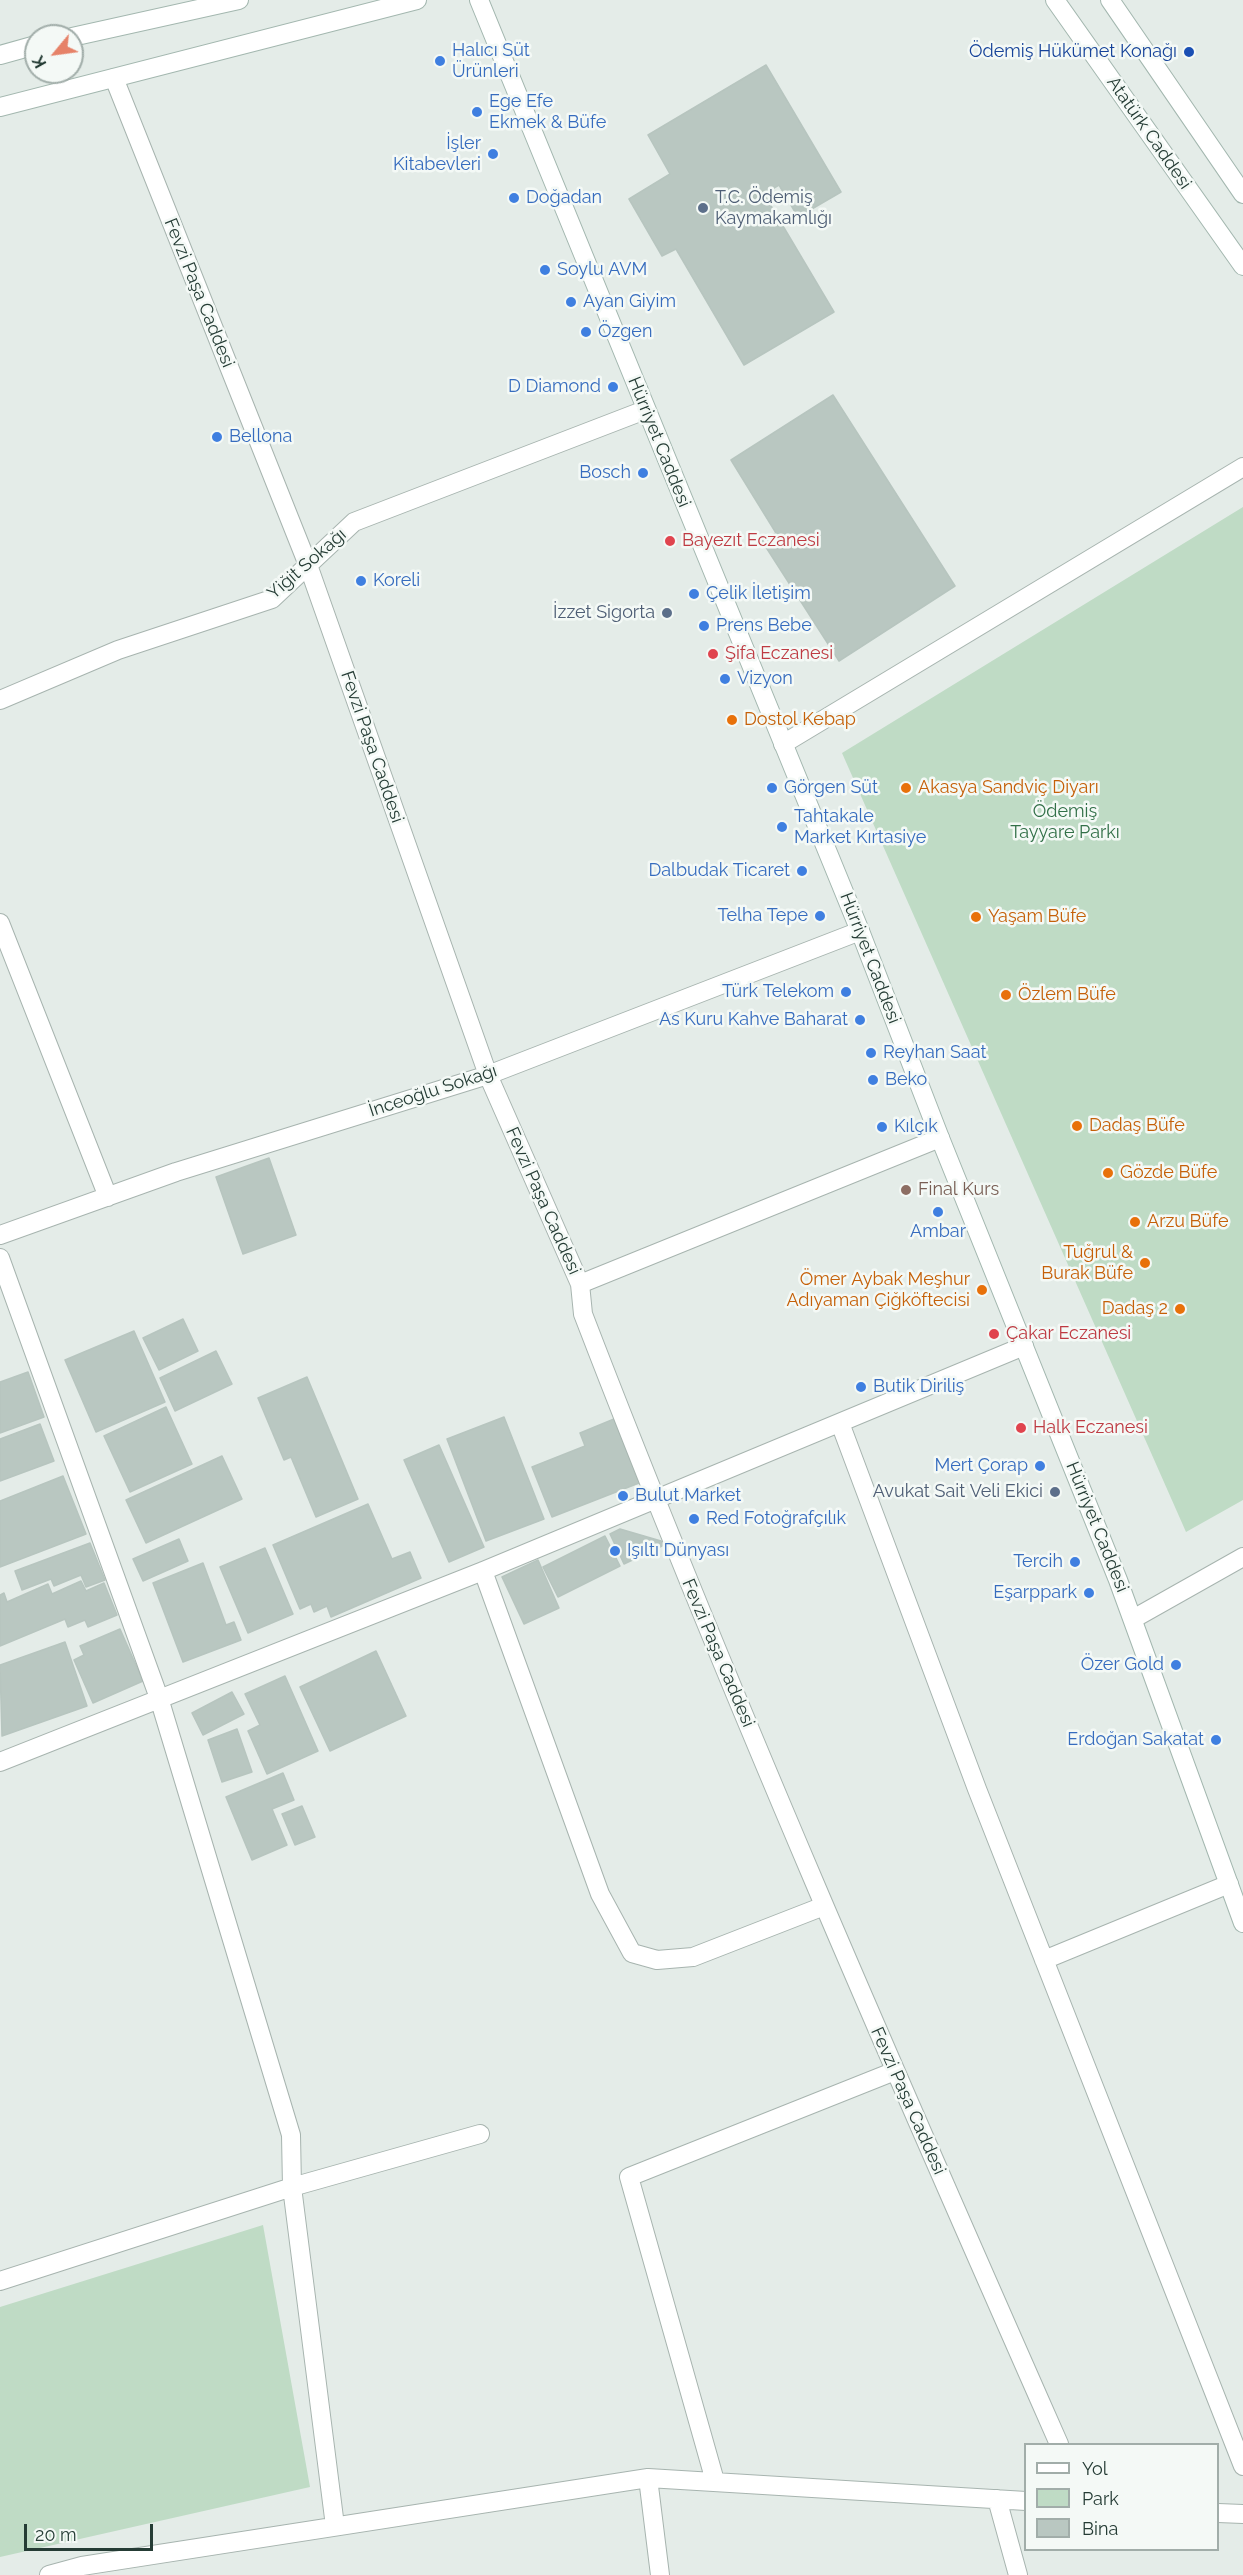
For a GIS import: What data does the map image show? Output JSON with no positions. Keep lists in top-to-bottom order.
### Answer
{
  "streets": {
    "street": [
      "Atatürk Caddesi",
      "Fevzi Paşa Caddesi",
      "Hürriyet Caddesi",
      "Yiğit Sokağı",
      "İnceoğlu Sokağı"
    ]
  },
  "crossings": [
    ["Fevzi Paşa Caddesi", "Yiğit Sokağı"],
    ["Fevzi Paşa Caddesi", "İnceoğlu Sokağı"],
    ["Hürriyet Caddesi", "Yiğit Sokağı"],
    ["Hürriyet Caddesi", "İnceoğlu Sokağı"]
  ],
  "parks": ["Ödemiş Tayyare Parkı"],
  "places": [
    "Ödemiş Hükümet Konağı",
    "Halıcı Süt Ürünleri",
    "Ege Efe Ekmek & Büfe",
    "İşler Kitabevleri",
    "Doğadan",
    "T.C. Ödemiş Kaymakamlığı",
    "Soylu AVM",
    "Ayan Giyim",
    "Özgen",
    "D Diamond",
    "Bellona",
    "Bosch",
    "Bayezıt Eczanesi",
    "Koreli",
    "Çelik İletişim",
    "İzzet Sigorta",
    "Prens Bebe",
    "Şifa Eczanesi",
    "Vizyon",
    "Dostol Kebap",
    "Görgen Süt",
    "Akasya Sandviç Diyarı",
    "Tahtakale Market Kırtasiye",
    "Dalbudak Ticaret",
    "Telha Tepe",
    "Yaşam Büfe",
    "Türk Telekom",
    "Özlem Büfe",
    "As Kuru Kahve Baharat",
    "Reyhan Saat",
    "Beko",
    "Dadaş Büfe",
    "Kılçık",
    "Gözde Büfe",
    "Final Kurs",
    "Ambar",
    "Arzu Büfe",
    "Tuğrul & Burak Büfe",
    "Ömer Aybak Meşhur Adıyaman Çiğköftecisi",
    "Dadaş 2",
    "Çakar Eczanesi",
    "Butik Diriliş",
    "Halk Eczanesi",
    "Mert Çorap",
    "Avukat Sait Veli Ekici",
    "Bulut Market",
    "Red Fotoğrafçılık",
    "Işıltı Dünyası",
    "Tercih",
    "Eşarppark",
    "Özer Gold",
    "Erdoğan Sakatat"
  ],
  "legend": ["Yol", "Park", "Bina"],
  "scale_bar": "20 m",
  "north": "bottom left"
}
